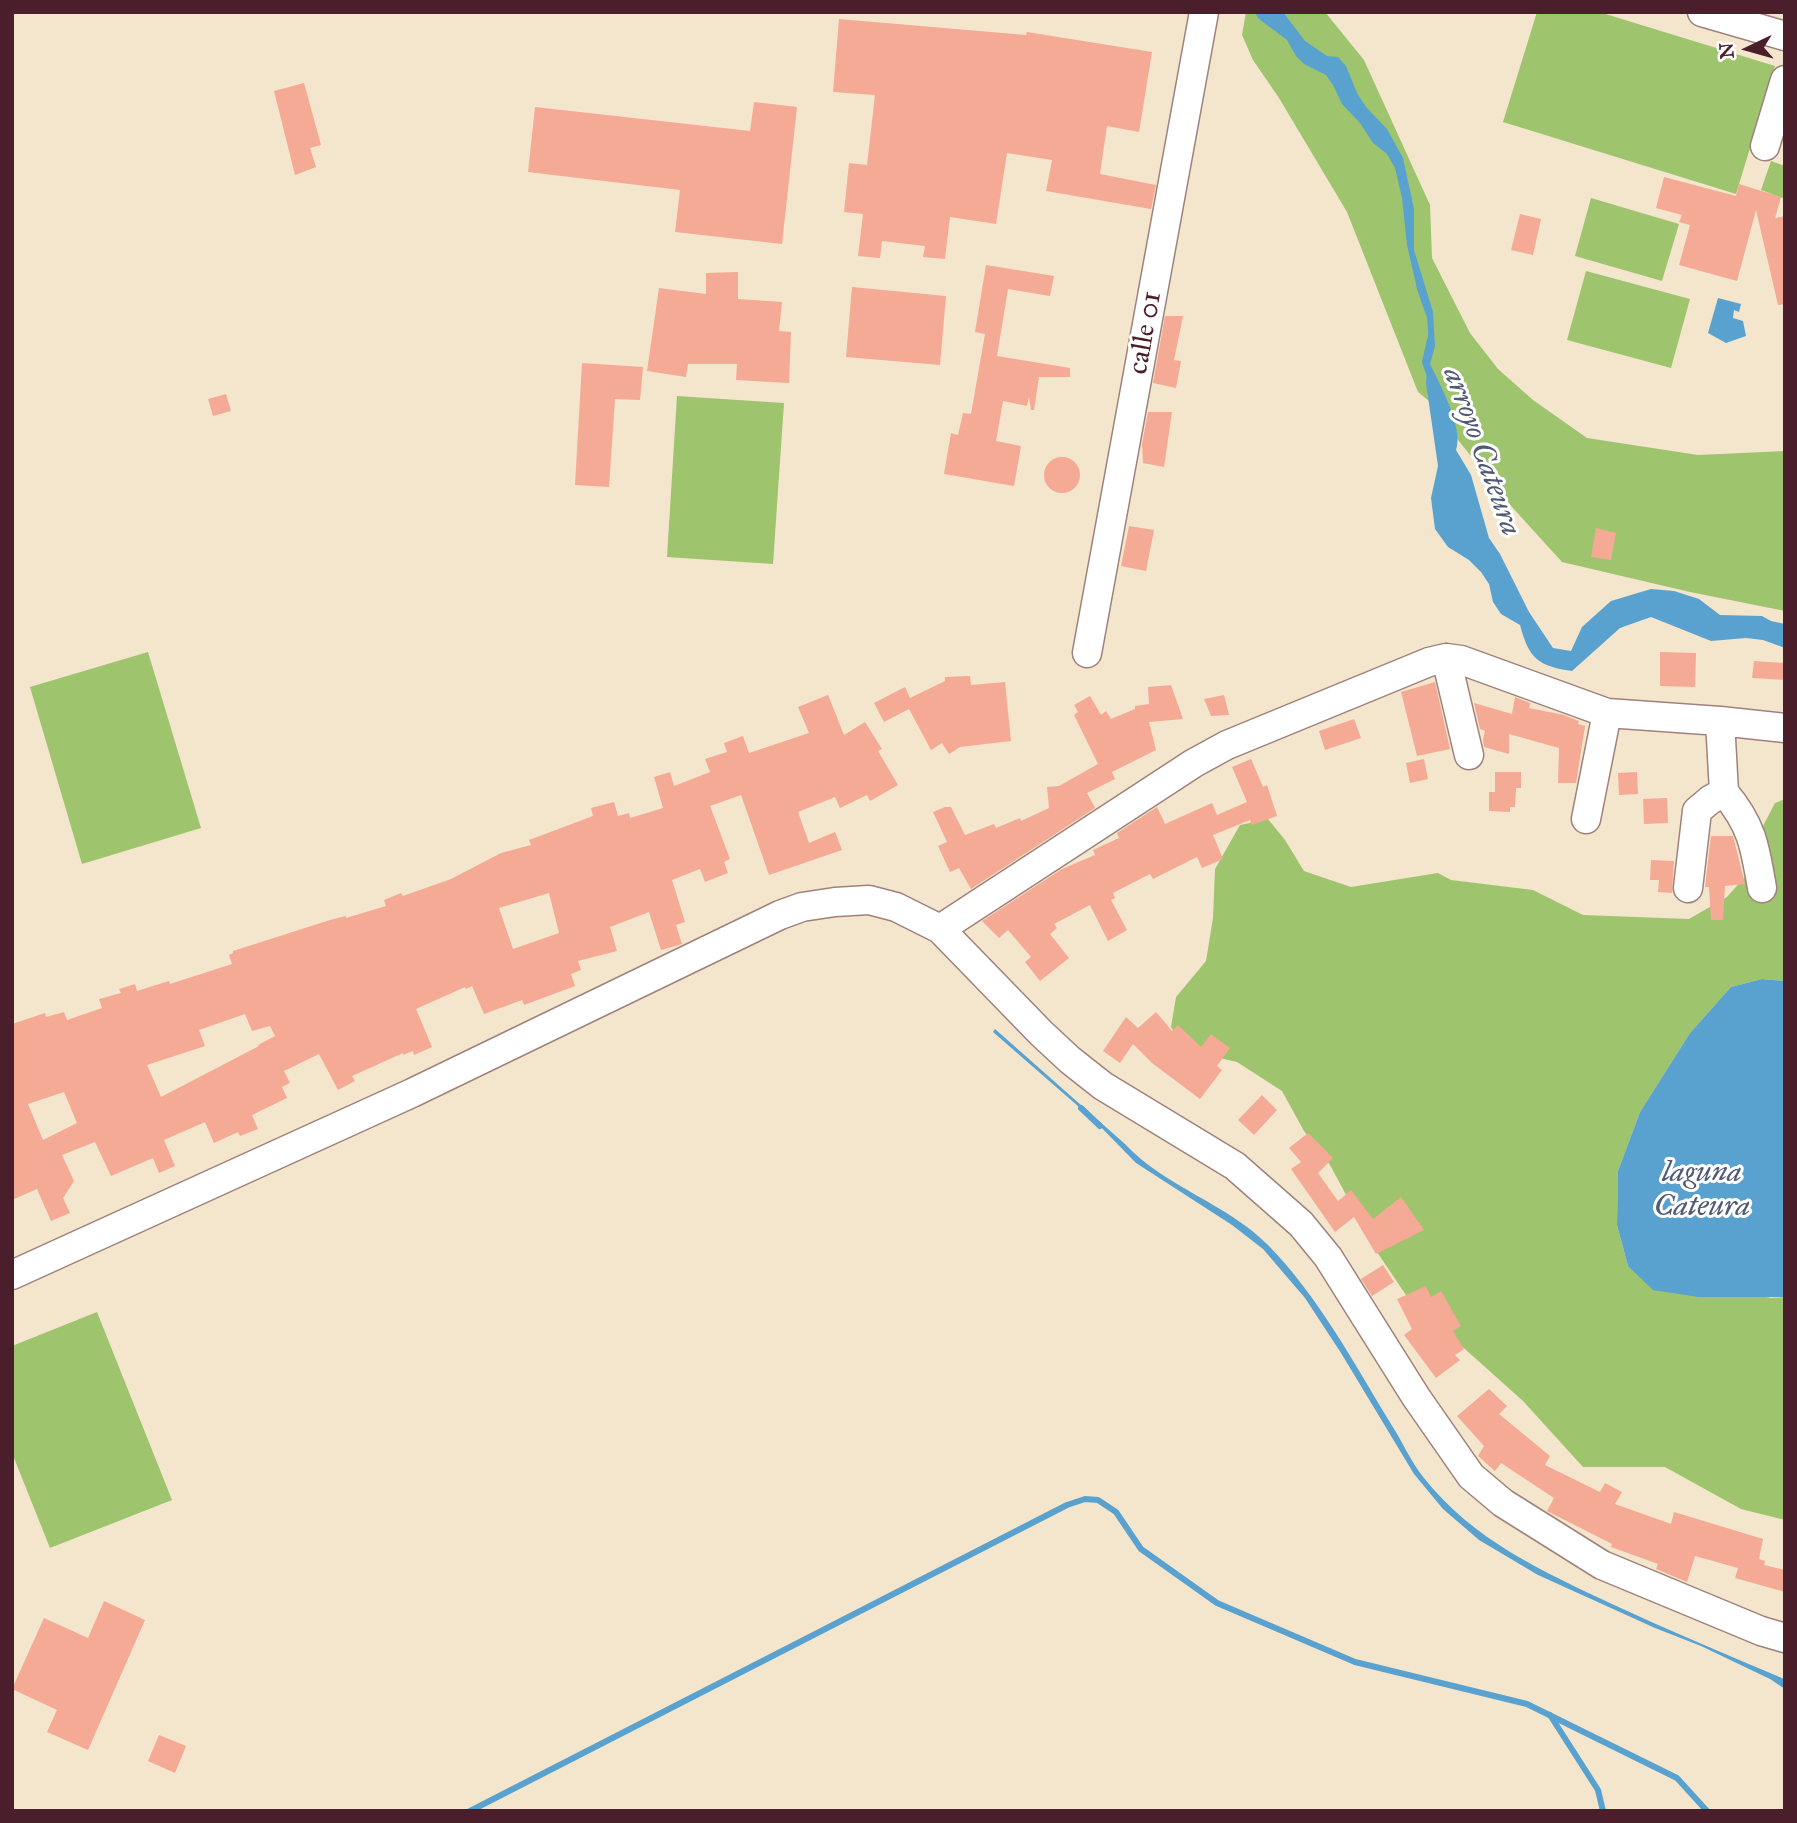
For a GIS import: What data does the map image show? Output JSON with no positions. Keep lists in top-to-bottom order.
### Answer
{
  "streets": {
    "street": ["calle 01"]
  },
  "water": ["arroyo Cateura", "laguna Cateura"],
  "north": "left"
}
